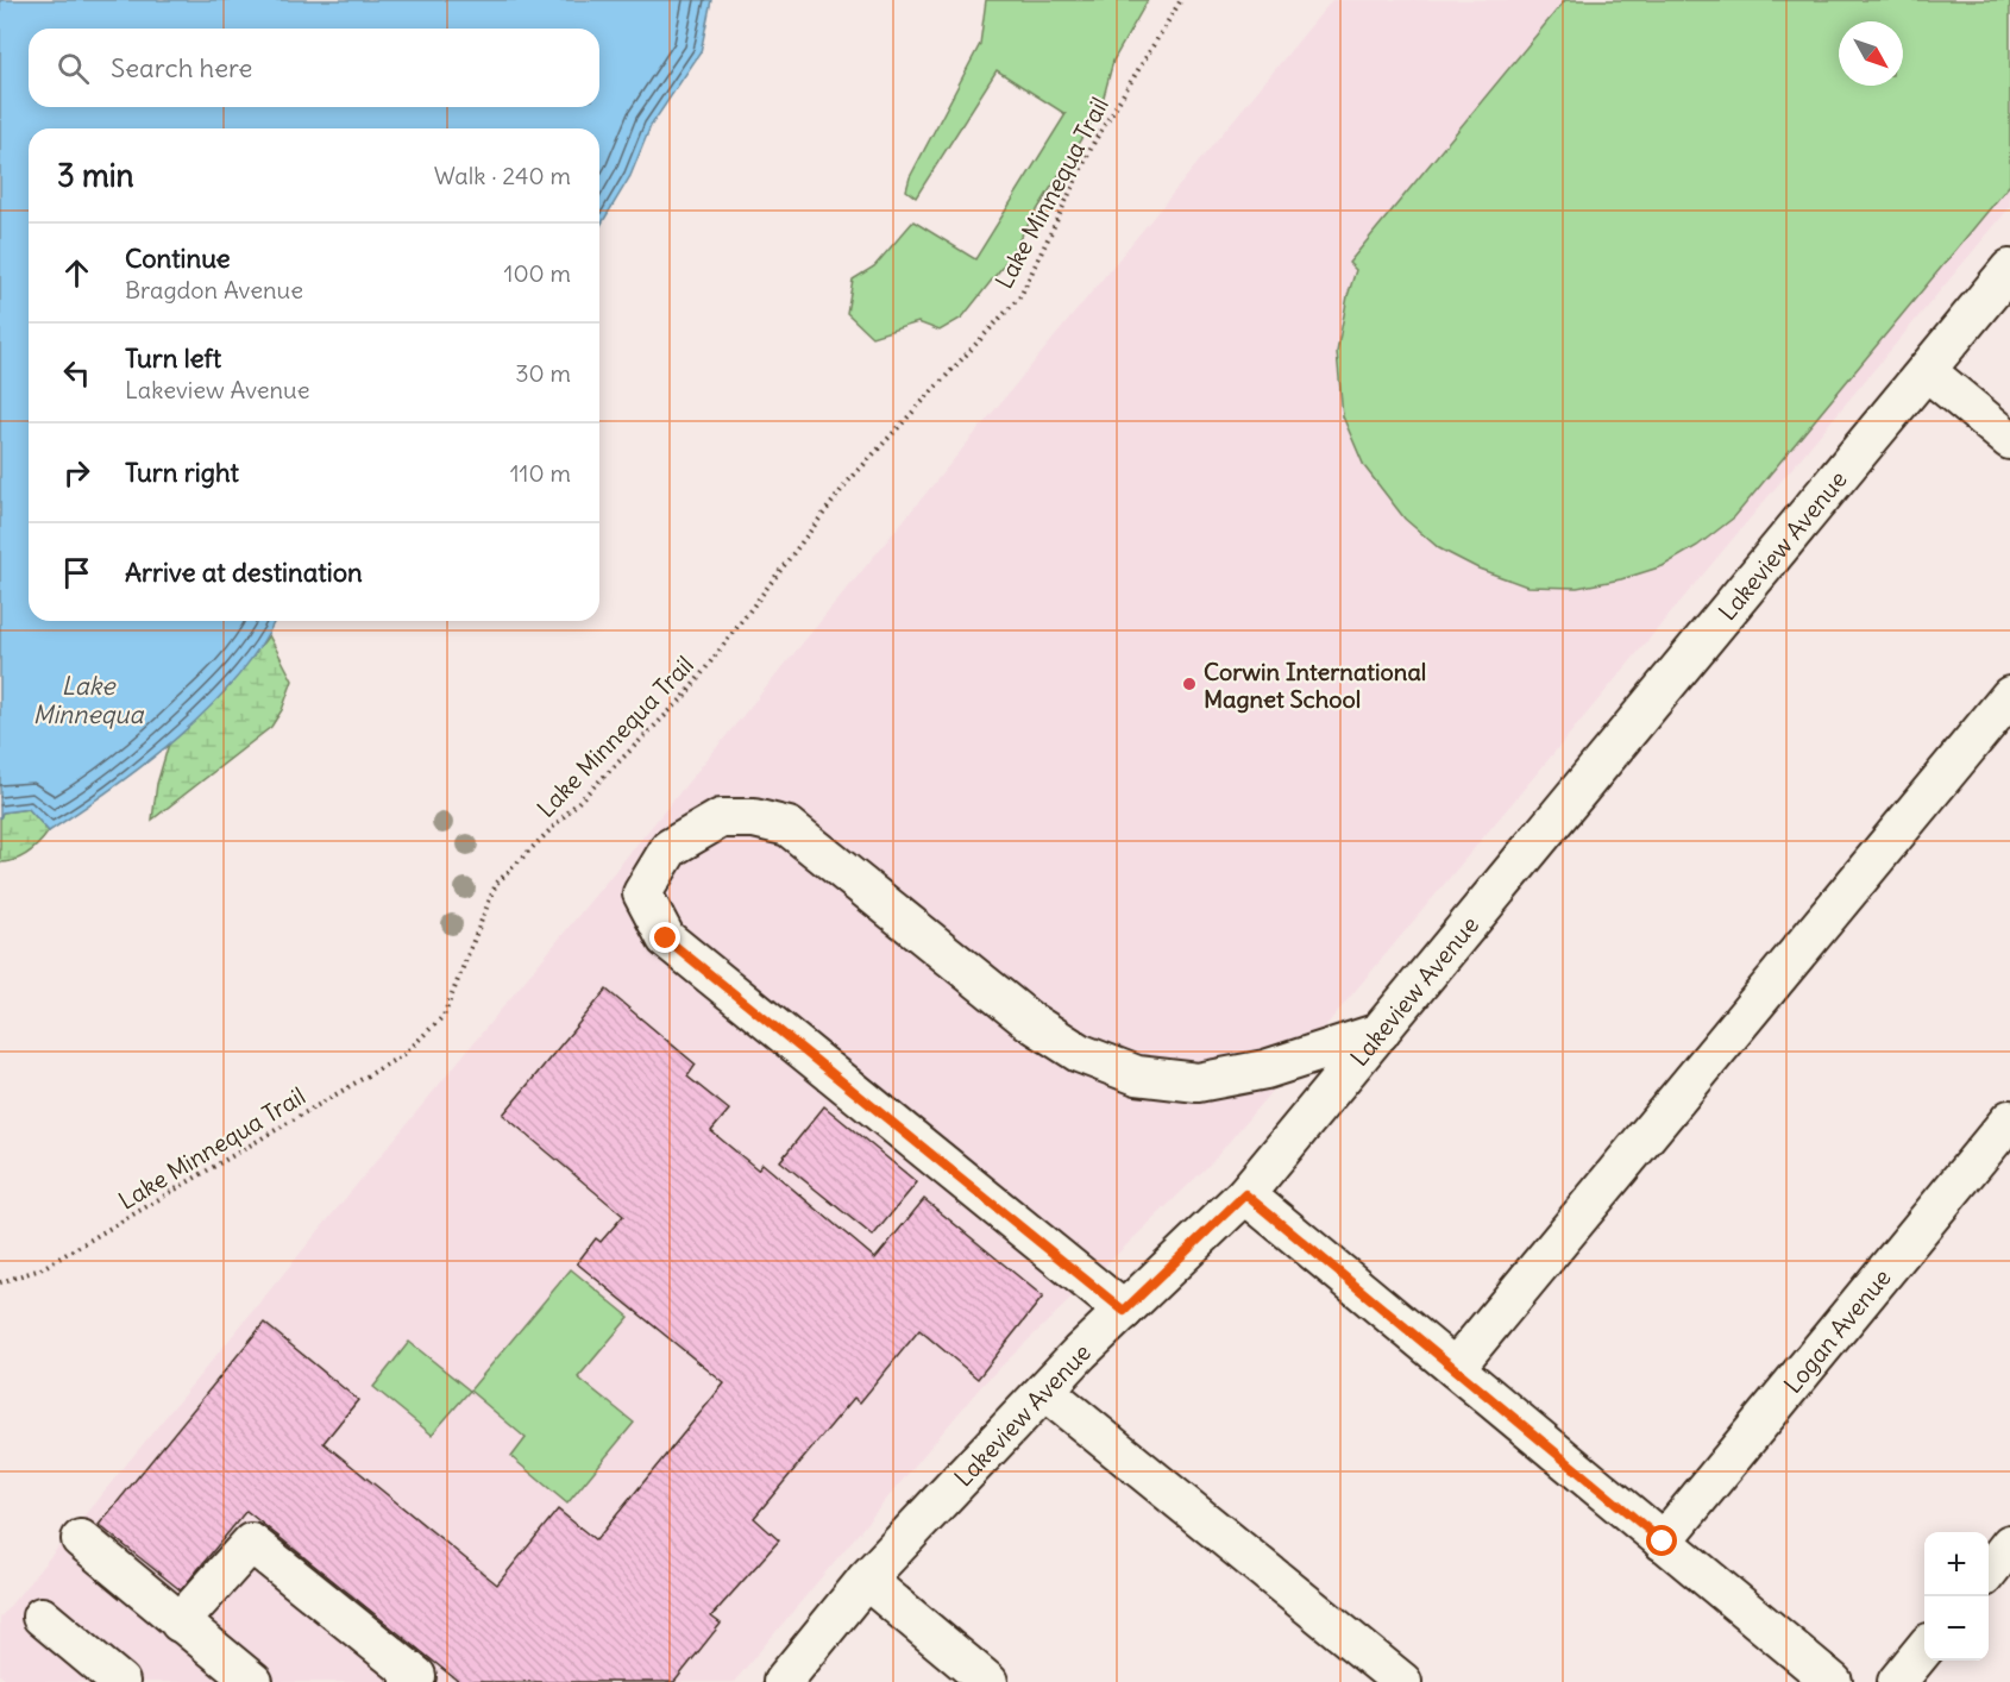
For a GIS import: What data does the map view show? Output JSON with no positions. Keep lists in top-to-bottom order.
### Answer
{
  "streets": {
    "street": ["Lakeview Avenue", "Logan Avenue"],
    "path": ["Lake Minnequa Trail"]
  },
  "water": ["Lake Minnequa"],
  "places": ["Corwin International Magnet School"],
  "north": "bottom right",
  "page": {
    "search": "Search here",
    "heading": ["3 min", "Walk · 240 m"],
    "list": [
      ["Continue", "Bragdon Avenue", "100 m"],
      ["Turn left", "Lakeview Avenue", "30 m"],
      ["Turn right", "110 m"],
      "Arrive at destination"
    ],
    "map_buttons": ["+", "−"]
  }
}
